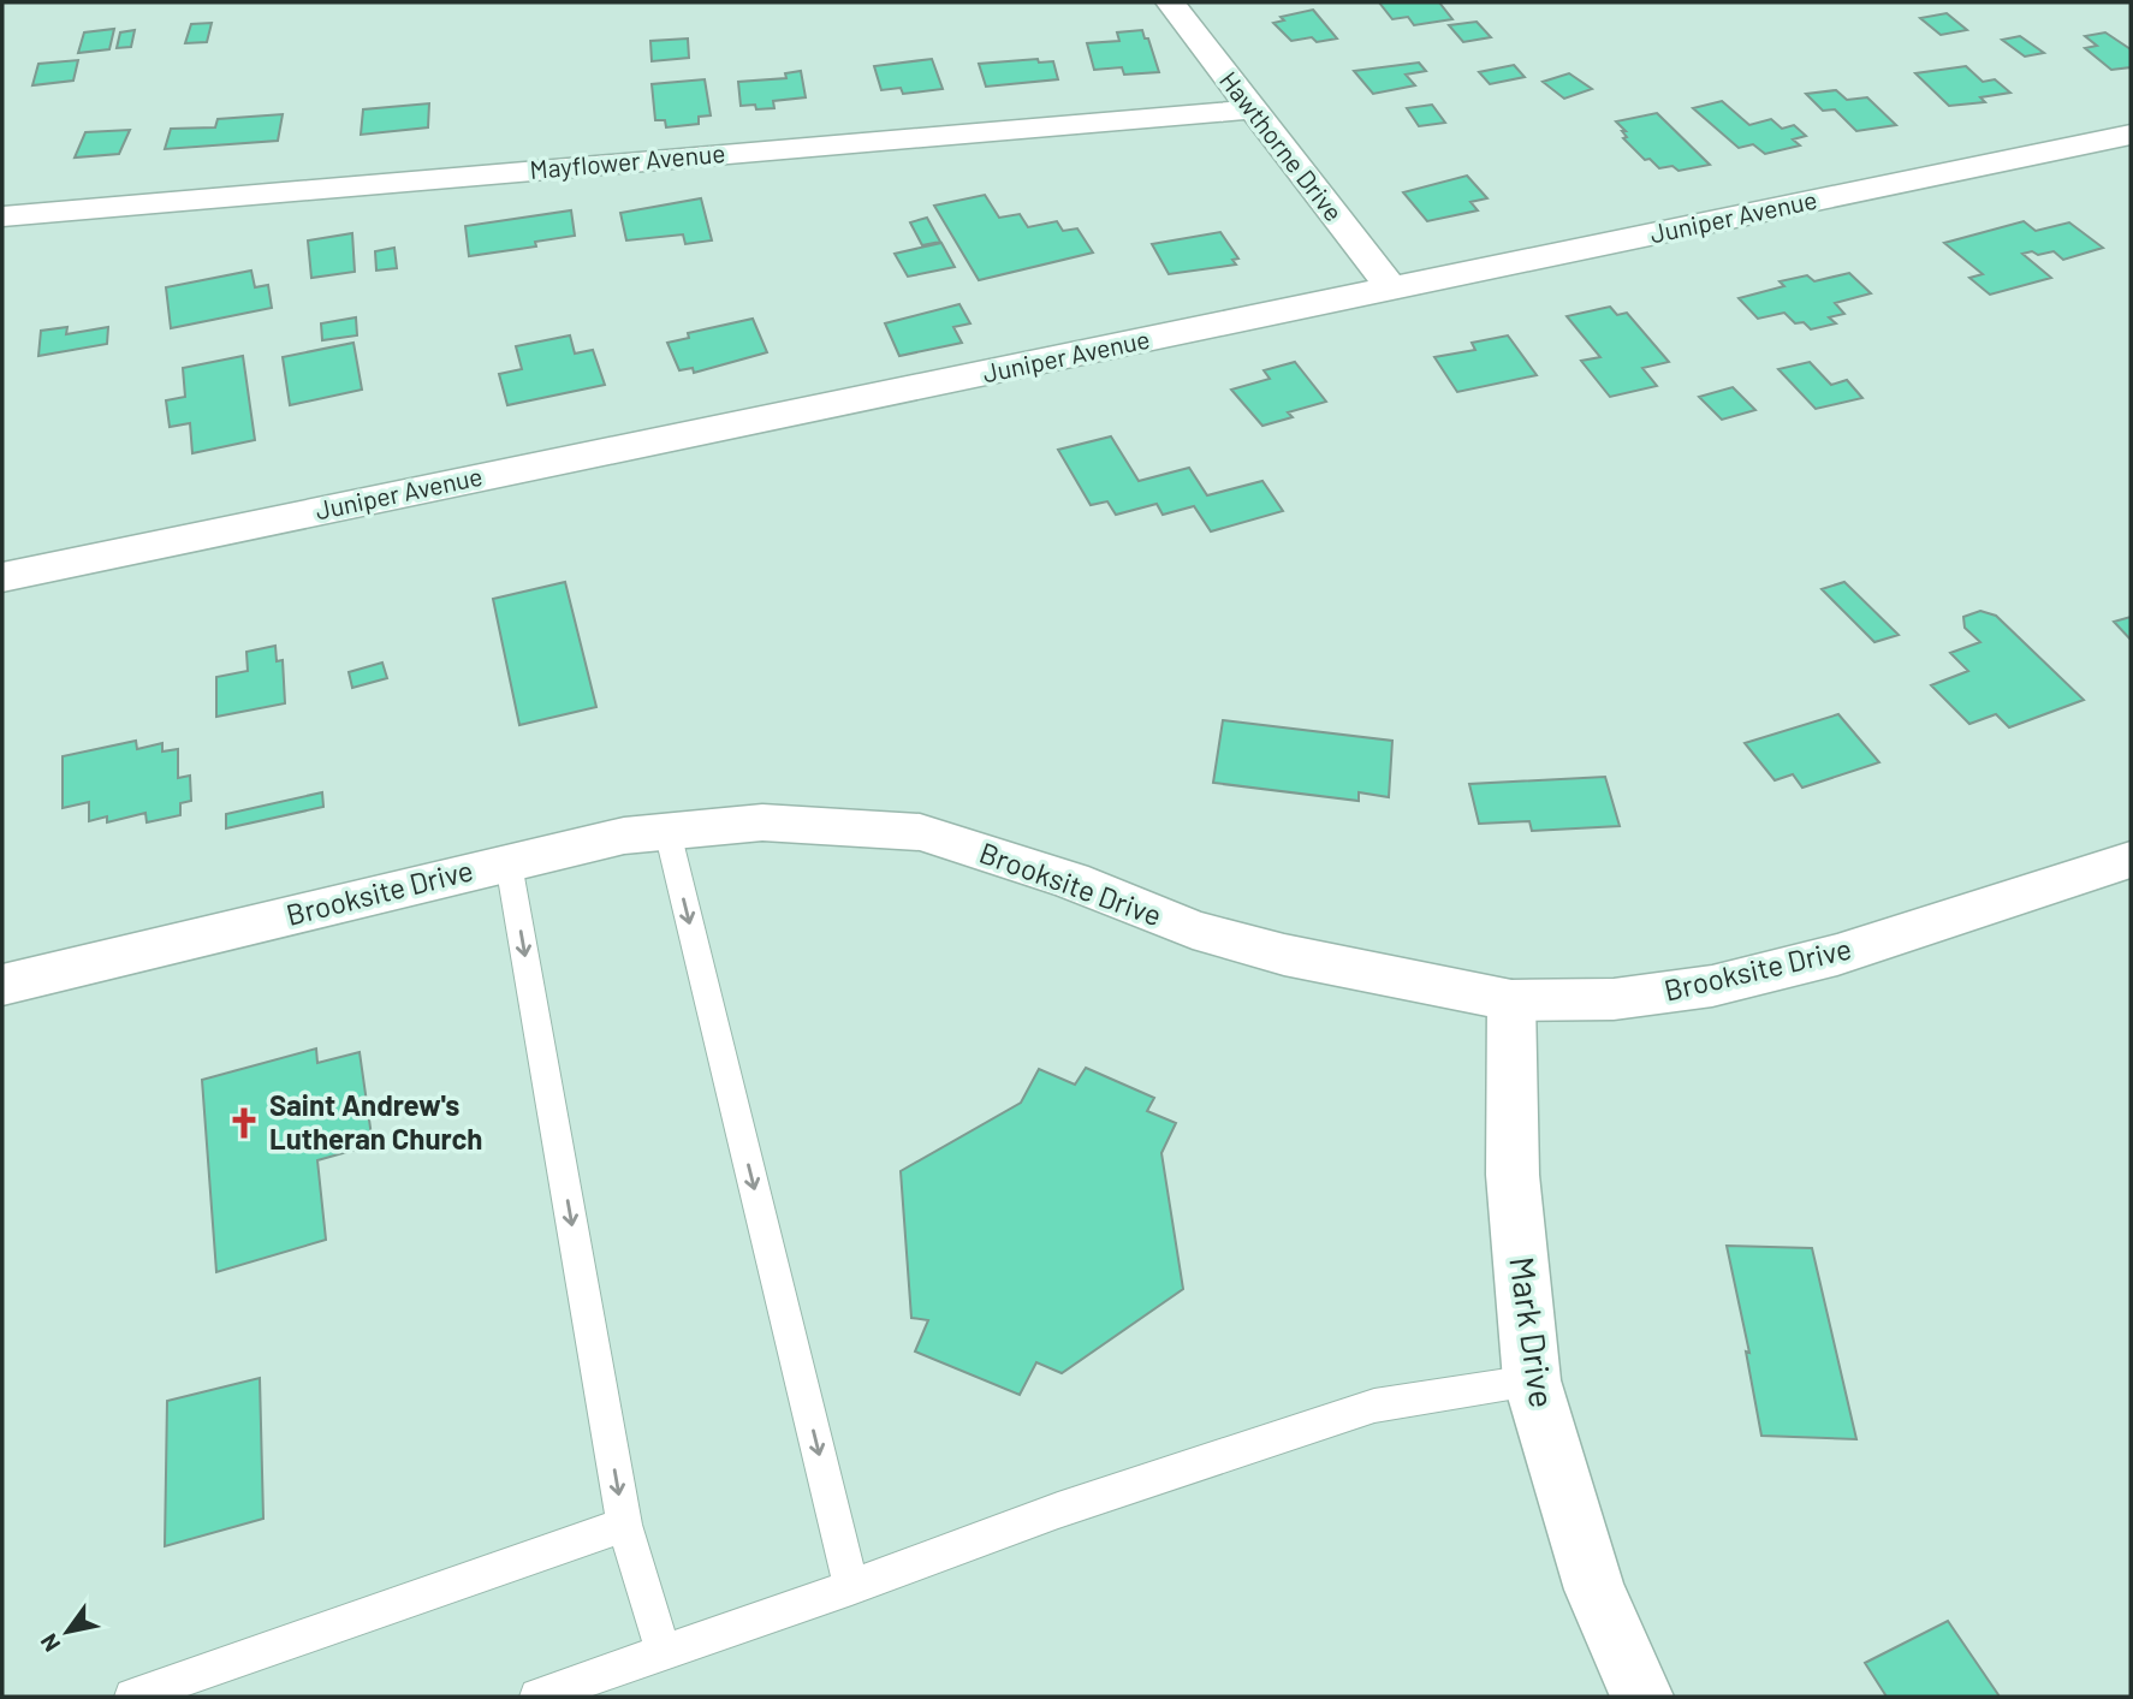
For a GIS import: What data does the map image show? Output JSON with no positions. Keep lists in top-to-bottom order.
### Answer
{
  "streets": {
    "street": [
      "Hawthorne Drive",
      "Mayflower Avenue",
      "Juniper Avenue",
      "Brooksite Drive",
      "Mark Drive"
    ]
  },
  "crossings": [
    ["Hawthorne Drive", "Mayflower Avenue"],
    ["Hawthorne Drive", "Juniper Avenue"],
    ["Brooksite Drive", "Mark Drive"]
  ],
  "places": {
    "church": ["Saint Andrew's Lutheran Church"]
  },
  "north": "bottom left"
}
